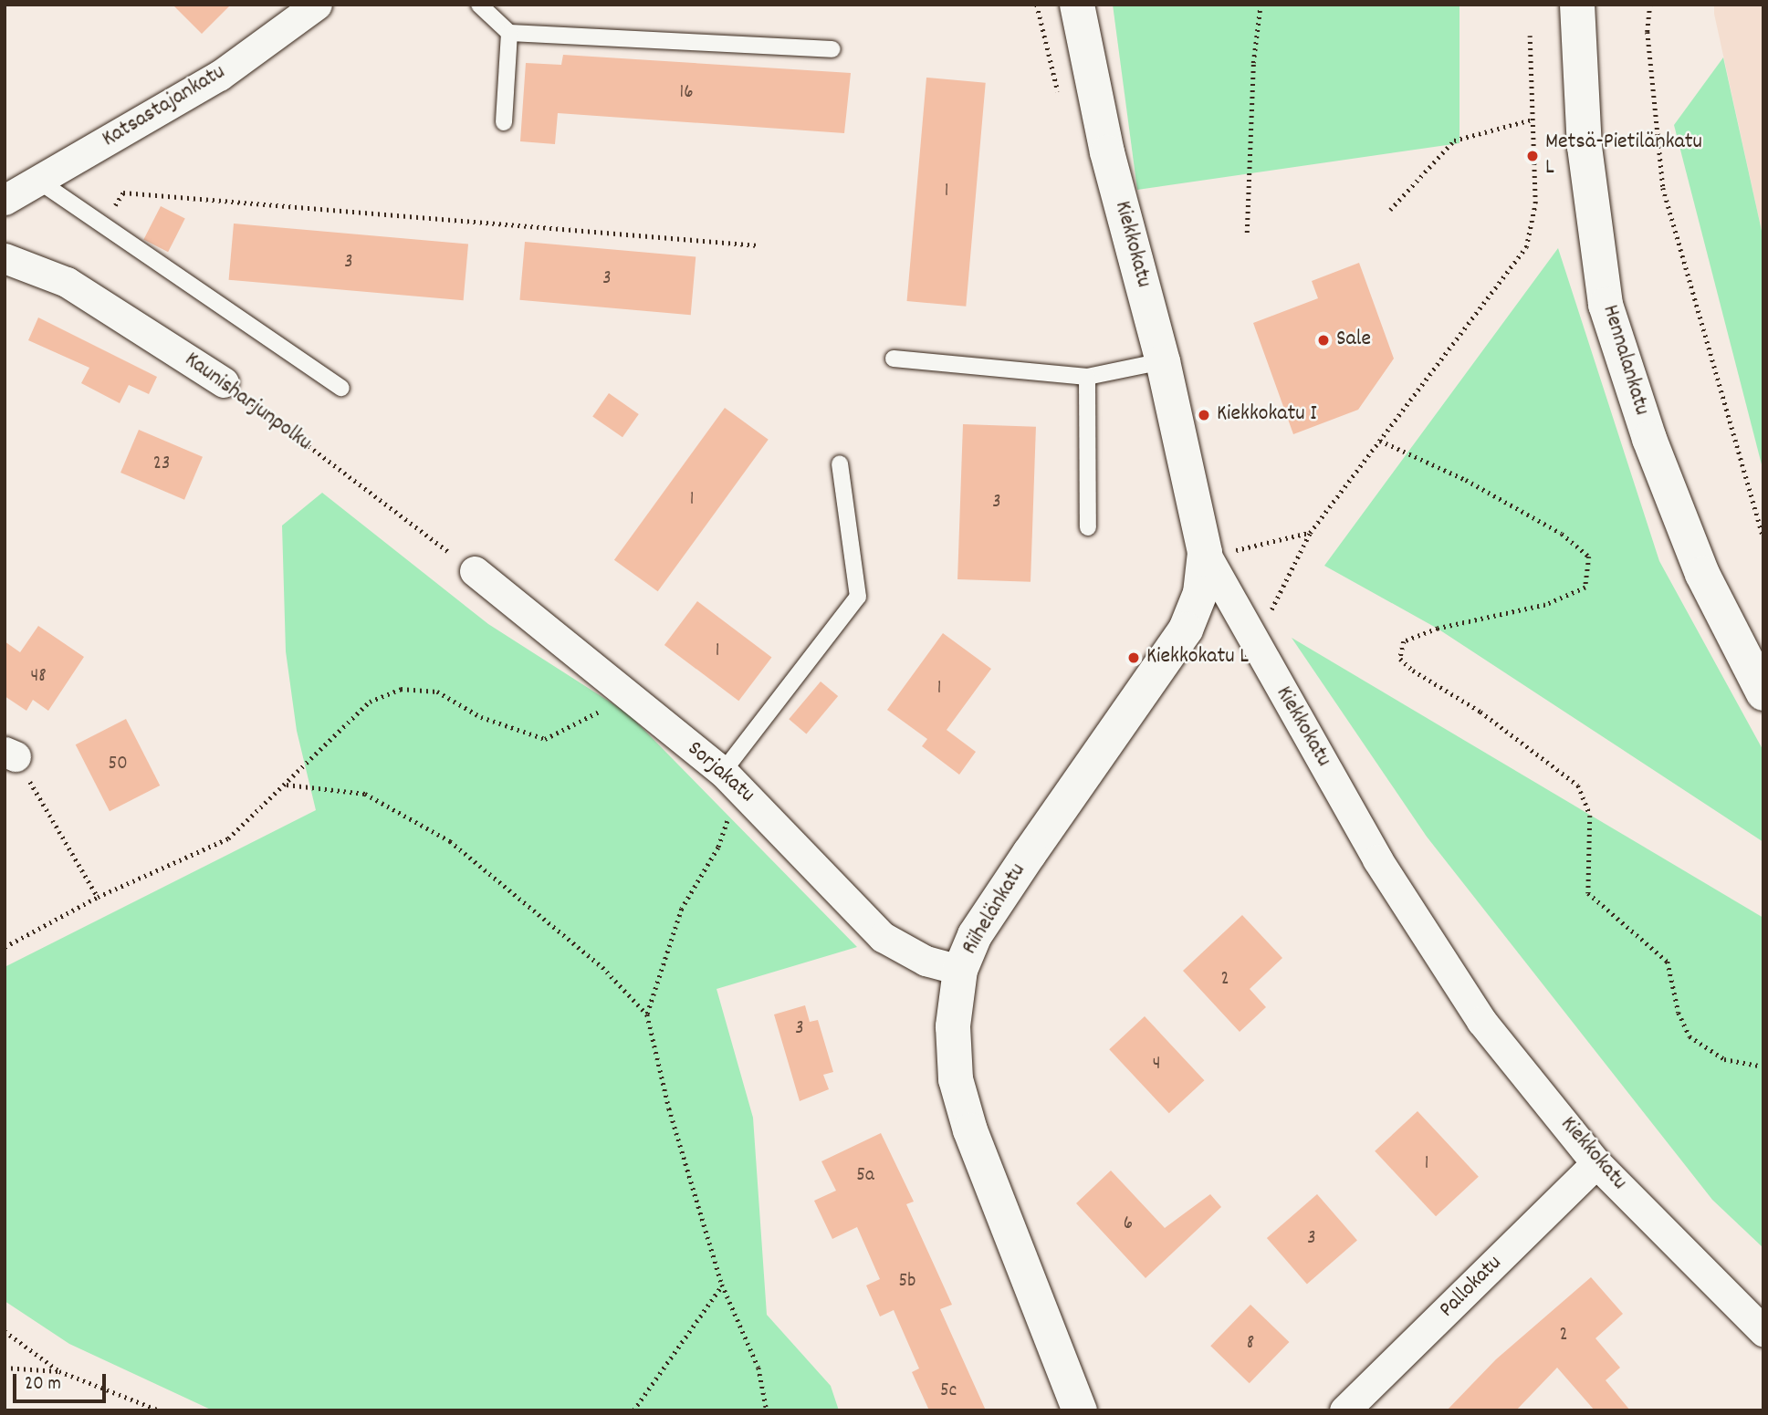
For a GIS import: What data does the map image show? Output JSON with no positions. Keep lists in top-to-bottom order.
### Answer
{
  "streets": {
    "street": [
      "Katsastajankatu",
      "Kiekkokatu",
      "Hennalankatu",
      "Kaunisharjunpolku",
      "Sorjakatu",
      "Riihelänkatu",
      "Pallokatu"
    ]
  },
  "crossings": [
    ["Kiekkokatu", "Riihelänkatu"],
    ["Kiekkokatu", "Pallokatu"],
    ["Kaunisharjunpolku", "Sorjakatu"],
    ["Sorjakatu", "Riihelänkatu"]
  ],
  "places": [
    "Metsä-Pietilänkatu L",
    "Sale",
    "Kiekkokatu I",
    "Kiekkokatu L"
  ],
  "house_numbers": [
    "16",
    "1",
    "3",
    "3",
    "23",
    "1",
    "3",
    "1",
    "48",
    "1",
    "50",
    "2",
    "3",
    "4",
    "1",
    "5a",
    "6",
    "3",
    "5b",
    "2",
    "8",
    "5c"
  ],
  "scale_bar": "20 m"
}
